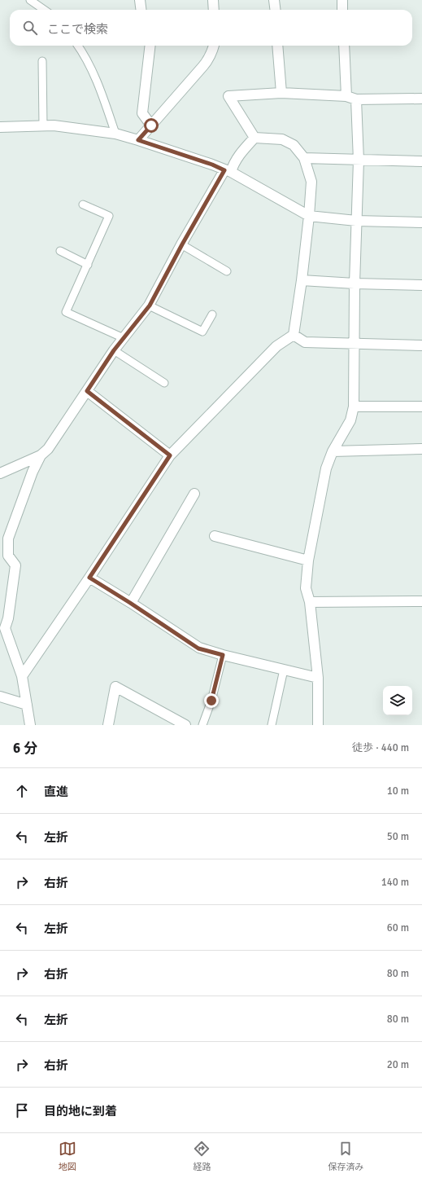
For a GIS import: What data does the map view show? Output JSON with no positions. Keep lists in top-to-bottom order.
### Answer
{
  "page": {
    "search": "ここで検索",
    "heading": ["6 分", "徒歩 · 440 m"],
    "list": [
      ["直進", "10 m"],
      ["左折", "50 m"],
      ["右折", "140 m"],
      ["左折", "60 m"],
      ["右折", "80 m"],
      ["左折", "80 m"],
      ["右折", "20 m"],
      "目的地に到着"
    ],
    "nav": ["地図", "経路", "保存済み"]
  }
}
